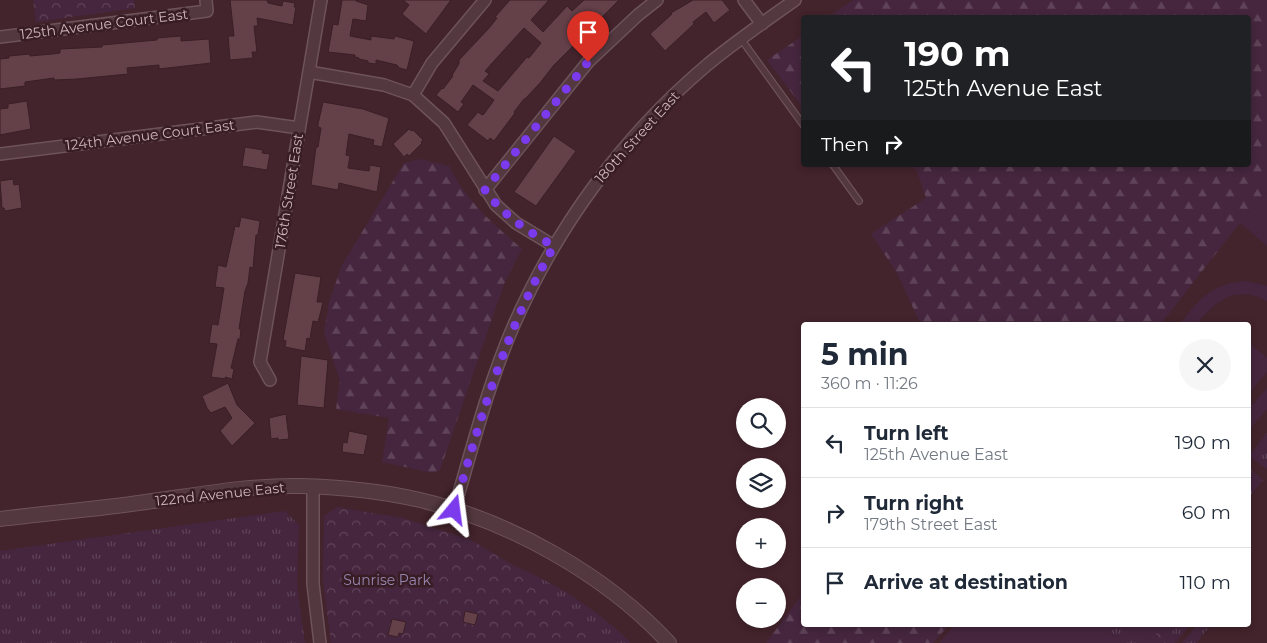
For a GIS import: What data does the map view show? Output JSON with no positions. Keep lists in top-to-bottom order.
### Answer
{
  "streets": {
    "street": [
      "125th Avenue Court East",
      "124th Avenue Court East",
      "180th Street East",
      "176th Street East",
      "122nd Avenue East"
    ]
  },
  "crossings": [
    ["124th Avenue Court East", "176th Street East"],
    ["180th Street East", "122nd Avenue East"]
  ],
  "parks": ["Sunrise Park"],
  "page": {
    "turn": ["190 m", "125th Avenue East"],
    "then": "Then",
    "heading": ["5 min", "360 m · 11:26"],
    "map_buttons": ["+", "−"],
    "list": [
      {
        "name": "Turn left",
        "note": "125th Avenue East",
        "value": "190 m"
      },
      {
        "name": "Turn right",
        "note": "179th Street East",
        "value": "60 m"
      },
      {
        "name": "Arrive at destination",
        "value": "110 m"
      }
    ]
  }
}
